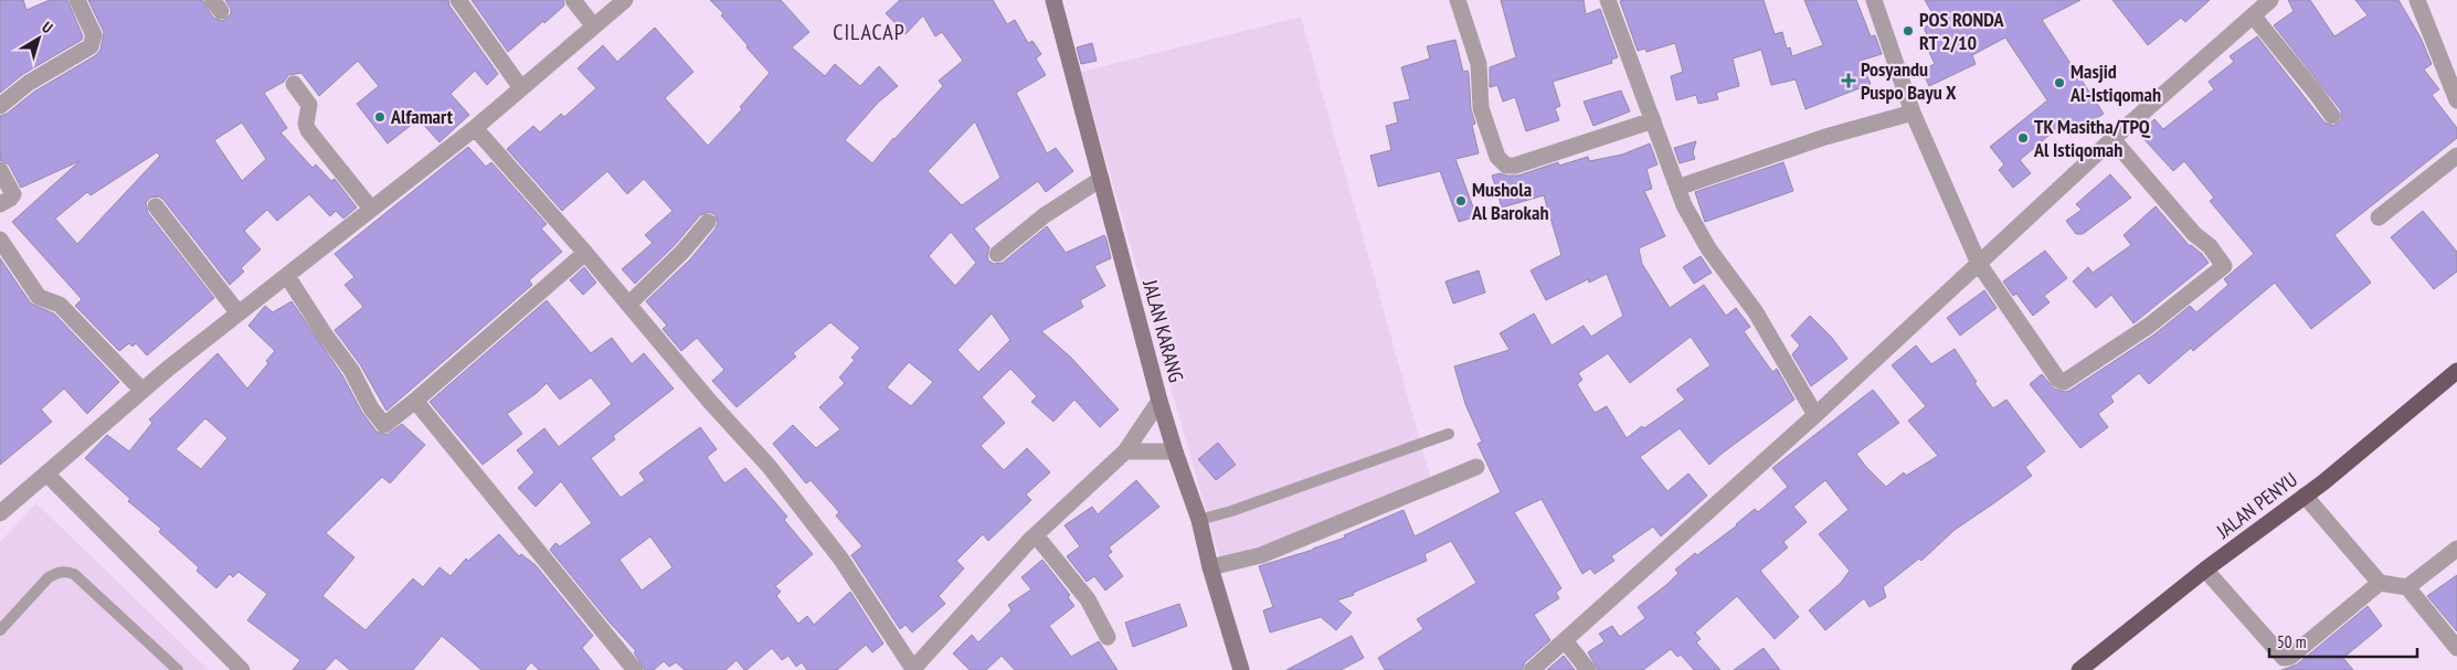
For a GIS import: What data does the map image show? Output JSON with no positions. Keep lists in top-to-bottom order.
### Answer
{
  "streets": {
    "highway": ["JALAN PENYU"],
    "main road": ["JALAN KARANG"]
  },
  "districts": ["CILACAP"],
  "places": {
    "other": [
      "POS RONDA RT 2/10",
      "Masjid Al-Istiqomah",
      "Alfamart",
      "TK Masitha/TPQ Al Istiqomah",
      "Mushola Al Barokah"
    ],
    "health": ["Posyandu Puspo Bayu X"]
  },
  "scale_bar": "50 m",
  "north": "top right"
}
